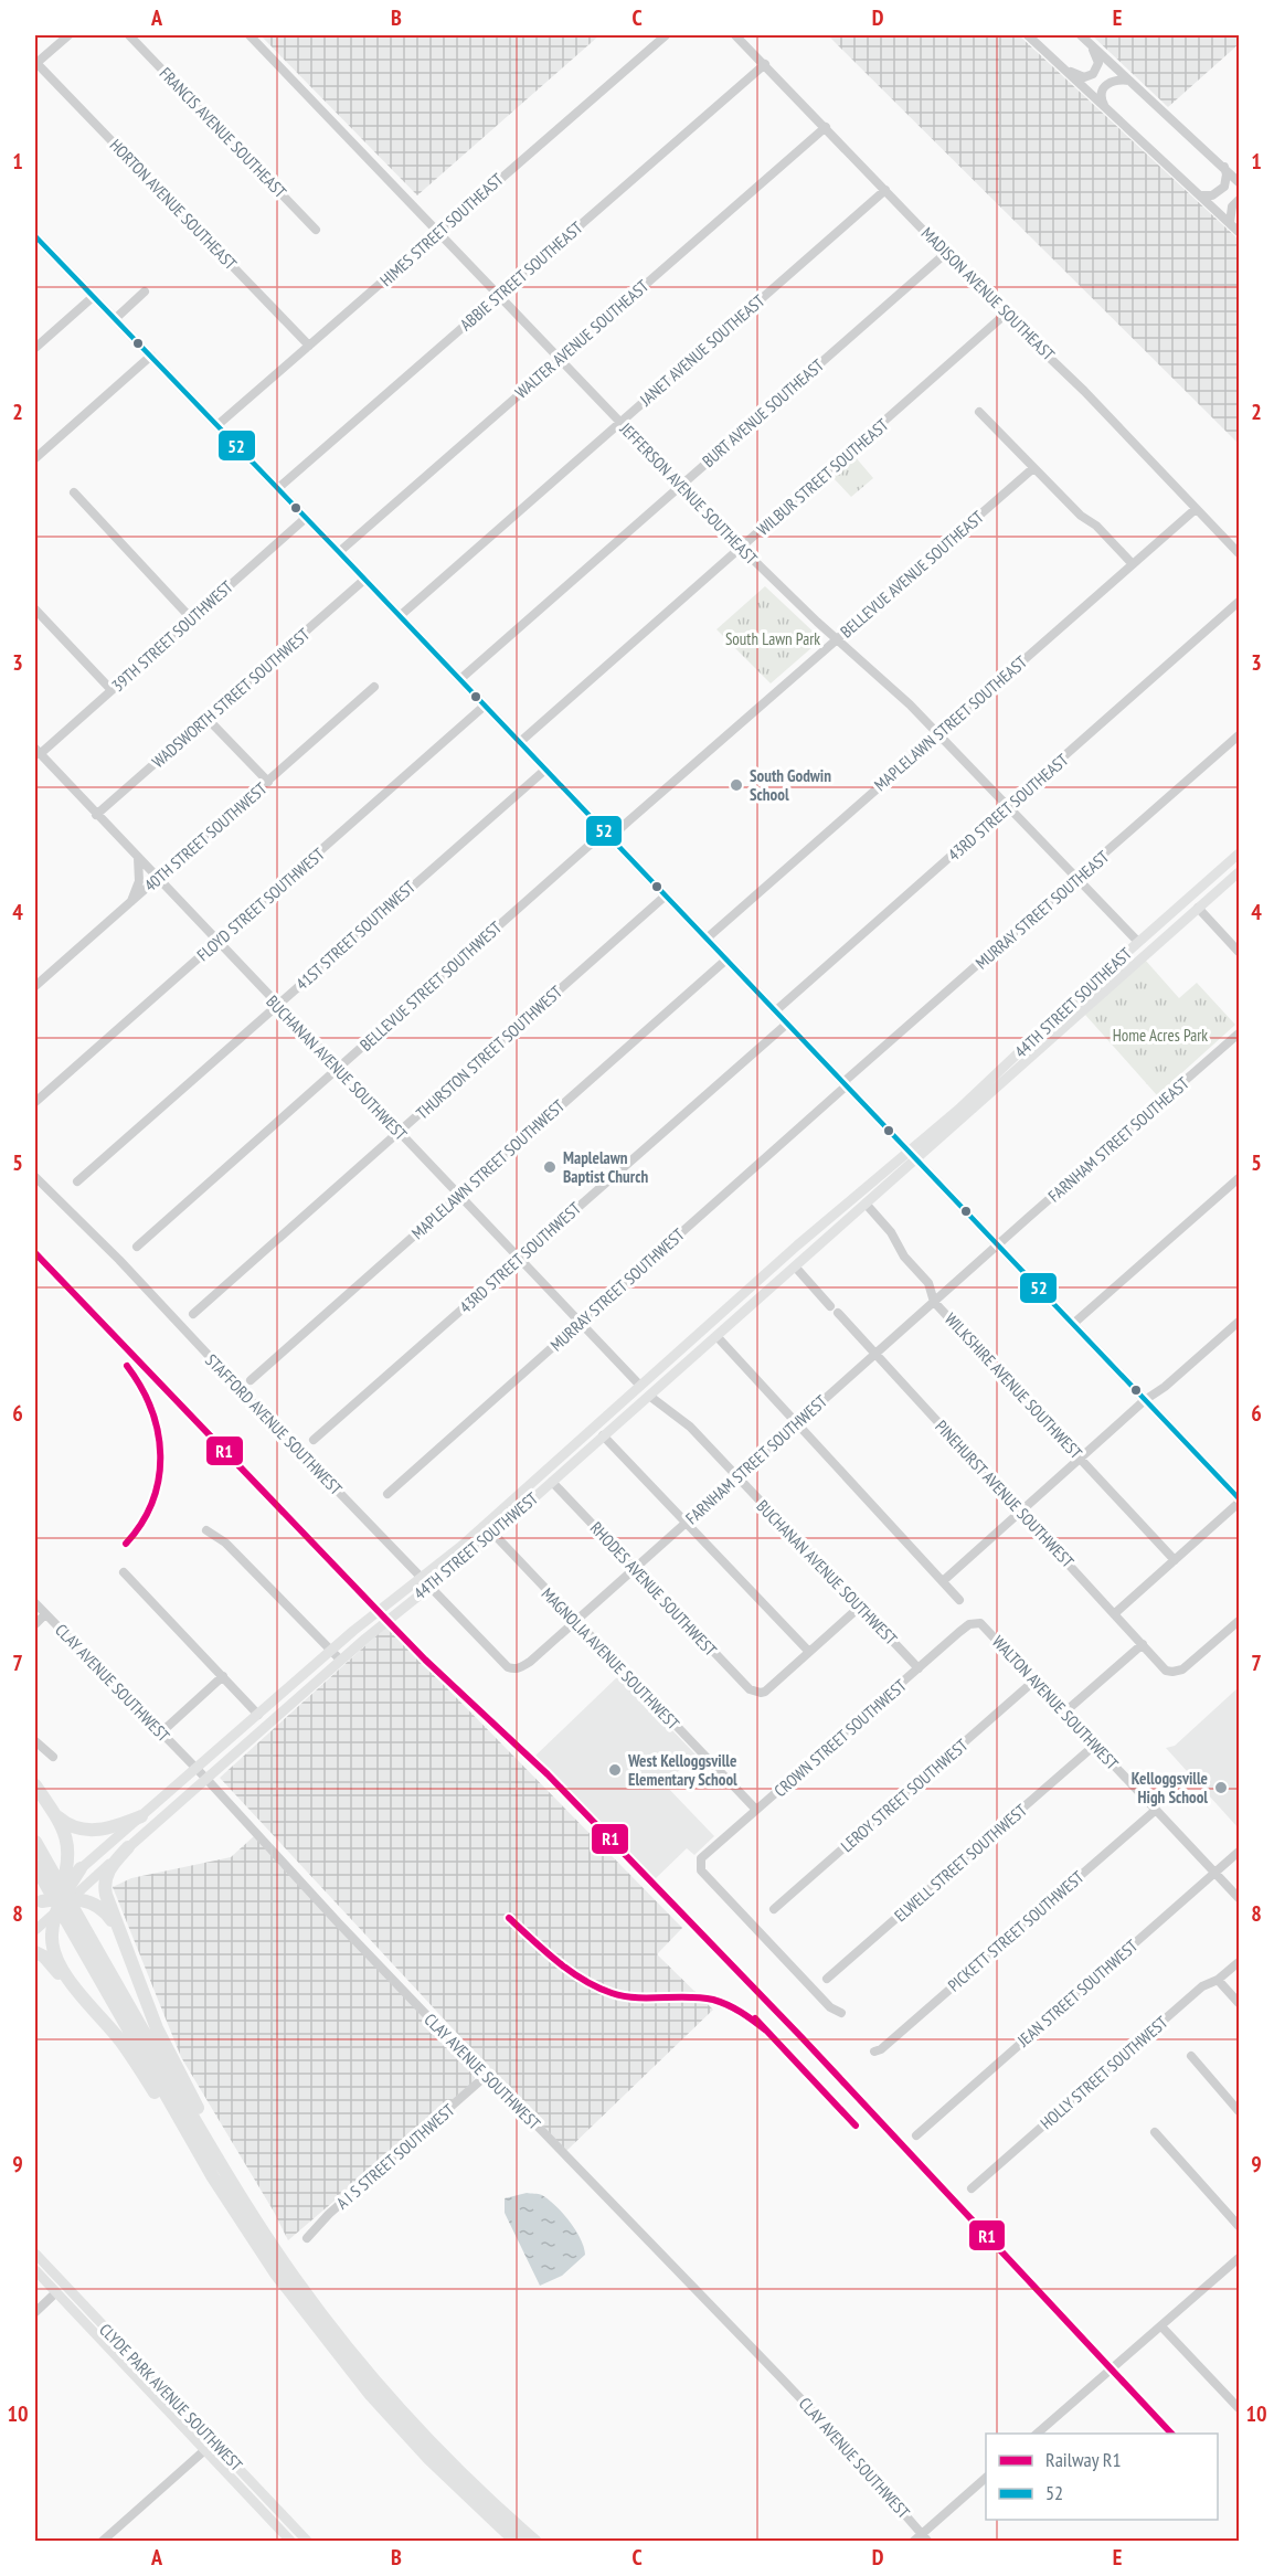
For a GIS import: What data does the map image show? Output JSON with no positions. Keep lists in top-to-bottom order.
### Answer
{
  "streets": {
    "main road": ["44TH STREET SOUTHEAST", "44TH STREET SOUTHWEST", "CLYDE PARK AVENUE SOUTHWEST"],
    "street": [
      "FRANCIS AVENUE SOUTHEAST",
      "HORTON AVENUE SOUTHEAST",
      "HIMES STREET SOUTHEAST",
      "ABBIE STREET SOUTHEAST",
      "MADISON AVENUE SOUTHEAST",
      "WALTER AVENUE SOUTHEAST",
      "JANET AVENUE SOUTHEAST",
      "BURT AVENUE SOUTHEAST",
      "WILBUR STREET SOUTHEAST",
      "JEFFERSON AVENUE SOUTHEAST",
      "BELLEVUE AVENUE SOUTHEAST",
      "39TH STREET SOUTHWEST",
      "WADSWORTH STREET SOUTHWEST",
      "MAPLELAWN STREET SOUTHEAST",
      "43RD STREET SOUTHEAST",
      "40TH STREET SOUTHWEST",
      "FLOYD STREET SOUTHWEST",
      "MURRAY STREET SOUTHEAST",
      "41ST STREET SOUTHWEST",
      "BELLEVUE STREET SOUTHWEST",
      "THURSTON STREET SOUTHWEST",
      "BUCHANAN AVENUE SOUTHWEST",
      "FARNHAM STREET SOUTHEAST",
      "MAPLELAWN STREET SOUTHWEST",
      "43RD STREET SOUTHWEST",
      "MURRAY STREET SOUTHWEST",
      "WILKSHIRE AVENUE SOUTHWEST",
      "STAFFORD AVENUE SOUTHWEST",
      "FARNHAM STREET SOUTHWEST",
      "PINEHURST AVENUE SOUTHWEST",
      "RHODES AVENUE SOUTHWEST",
      "MAGNOLIA AVENUE SOUTHWEST",
      "CLAY AVENUE SOUTHWEST",
      "WALTON AVENUE SOUTHWEST",
      "CROWN STREET SOUTHWEST",
      "LEROY STREET SOUTHWEST",
      "ELWELL STREET SOUTHWEST",
      "PICKETT STREET SOUTHWEST",
      "JEAN STREET SOUTHWEST",
      "HOLLY STREET SOUTHWEST",
      "A I S STREET SOUTHWEST"
    ]
  },
  "crossings": [
    ["HORTON AVENUE SOUTHEAST", "HIMES STREET SOUTHEAST"],
    ["HIMES STREET SOUTHEAST", "JEFFERSON AVENUE SOUTHEAST"],
    ["ABBIE STREET SOUTHEAST", "MADISON AVENUE SOUTHEAST"],
    ["ABBIE STREET SOUTHEAST", "JEFFERSON AVENUE SOUTHEAST"],
    ["MADISON AVENUE SOUTHEAST", "WALTER AVENUE SOUTHEAST"],
    ["MADISON AVENUE SOUTHEAST", "JANET AVENUE SOUTHEAST"],
    ["MADISON AVENUE SOUTHEAST", "BURT AVENUE SOUTHEAST"],
    ["MADISON AVENUE SOUTHEAST", "WILBUR STREET SOUTHEAST"],
    ["MADISON AVENUE SOUTHEAST", "MAPLELAWN STREET SOUTHEAST"],
    ["WALTER AVENUE SOUTHEAST", "JEFFERSON AVENUE SOUTHEAST"],
    ["JANET AVENUE SOUTHEAST", "JEFFERSON AVENUE SOUTHEAST"],
    ["BURT AVENUE SOUTHEAST", "JEFFERSON AVENUE SOUTHEAST"],
    ["WILBUR STREET SOUTHEAST", "JEFFERSON AVENUE SOUTHEAST"],
    ["JEFFERSON AVENUE SOUTHEAST", "BELLEVUE AVENUE SOUTHEAST"],
    ["JEFFERSON AVENUE SOUTHEAST", "MAPLELAWN STREET SOUTHEAST"],
    ["JEFFERSON AVENUE SOUTHEAST", "43RD STREET SOUTHEAST"],
    ["JEFFERSON AVENUE SOUTHEAST", "MURRAY STREET SOUTHEAST"],
    ["JEFFERSON AVENUE SOUTHEAST", "44TH STREET SOUTHEAST"],
    ["BELLEVUE AVENUE SOUTHEAST", "BELLEVUE STREET SOUTHWEST"],
    ["39TH STREET SOUTHWEST", "BUCHANAN AVENUE SOUTHWEST"],
    ["WADSWORTH STREET SOUTHWEST", "BUCHANAN AVENUE SOUTHWEST"],
    ["40TH STREET SOUTHWEST", "BUCHANAN AVENUE SOUTHWEST"],
    ["FLOYD STREET SOUTHWEST", "BUCHANAN AVENUE SOUTHWEST"],
    ["MURRAY STREET SOUTHEAST", "MURRAY STREET SOUTHWEST"],
    ["41ST STREET SOUTHWEST", "BUCHANAN AVENUE SOUTHWEST"],
    ["BELLEVUE STREET SOUTHWEST", "BUCHANAN AVENUE SOUTHWEST"],
    ["44TH STREET SOUTHEAST", "44TH STREET SOUTHWEST"],
    ["THURSTON STREET SOUTHWEST", "BUCHANAN AVENUE SOUTHWEST"],
    ["BUCHANAN AVENUE SOUTHWEST", "MAPLELAWN STREET SOUTHWEST"],
    ["BUCHANAN AVENUE SOUTHWEST", "43RD STREET SOUTHWEST"],
    ["BUCHANAN AVENUE SOUTHWEST", "MURRAY STREET SOUTHWEST"],
    ["BUCHANAN AVENUE SOUTHWEST", "FARNHAM STREET SOUTHWEST"],
    ["BUCHANAN AVENUE SOUTHWEST", "44TH STREET SOUTHWEST"],
    ["BUCHANAN AVENUE SOUTHWEST", "CROWN STREET SOUTHWEST"],
    ["FARNHAM STREET SOUTHEAST", "FARNHAM STREET SOUTHWEST"],
    ["WILKSHIRE AVENUE SOUTHWEST", "FARNHAM STREET SOUTHWEST"],
    ["WILKSHIRE AVENUE SOUTHWEST", "44TH STREET SOUTHWEST"],
    ["STAFFORD AVENUE SOUTHWEST", "FARNHAM STREET SOUTHWEST"],
    ["STAFFORD AVENUE SOUTHWEST", "44TH STREET SOUTHWEST"],
    ["FARNHAM STREET SOUTHWEST", "PINEHURST AVENUE SOUTHWEST"],
    ["FARNHAM STREET SOUTHWEST", "RHODES AVENUE SOUTHWEST"],
    ["FARNHAM STREET SOUTHWEST", "MAGNOLIA AVENUE SOUTHWEST"],
    ["44TH STREET SOUTHWEST", "RHODES AVENUE SOUTHWEST"],
    ["44TH STREET SOUTHWEST", "MAGNOLIA AVENUE SOUTHWEST"],
    ["44TH STREET SOUTHWEST", "CLAY AVENUE SOUTHWEST"],
    ["MAGNOLIA AVENUE SOUTHWEST", "CROWN STREET SOUTHWEST"],
    ["CLAY AVENUE SOUTHWEST", "A I S STREET SOUTHWEST"],
    ["WALTON AVENUE SOUTHWEST", "CROWN STREET SOUTHWEST"],
    ["WALTON AVENUE SOUTHWEST", "LEROY STREET SOUTHWEST"],
    ["WALTON AVENUE SOUTHWEST", "ELWELL STREET SOUTHWEST"],
    ["WALTON AVENUE SOUTHWEST", "PICKETT STREET SOUTHWEST"],
    ["WALTON AVENUE SOUTHWEST", "JEAN STREET SOUTHWEST"]
  ],
  "parks": ["South Lawn Park", "Home Acres Park"],
  "places": [
    "South Godwin School",
    "Maplelawn Baptist Church",
    "West Kelloggsville Elementary School",
    "Kelloggsville High School"
  ],
  "lines": ["transit line 52", "rail line R1"],
  "legend": ["Railway R1", "52"],
  "grid": {
    "columns": [
      "A",
      "B",
      "C",
      "D",
      "E"
    ],
    "rows": [
      "1",
      "2",
      "3",
      "4",
      "5",
      "6",
      "7",
      "8",
      "9",
      "10"
    ]
  }
}
